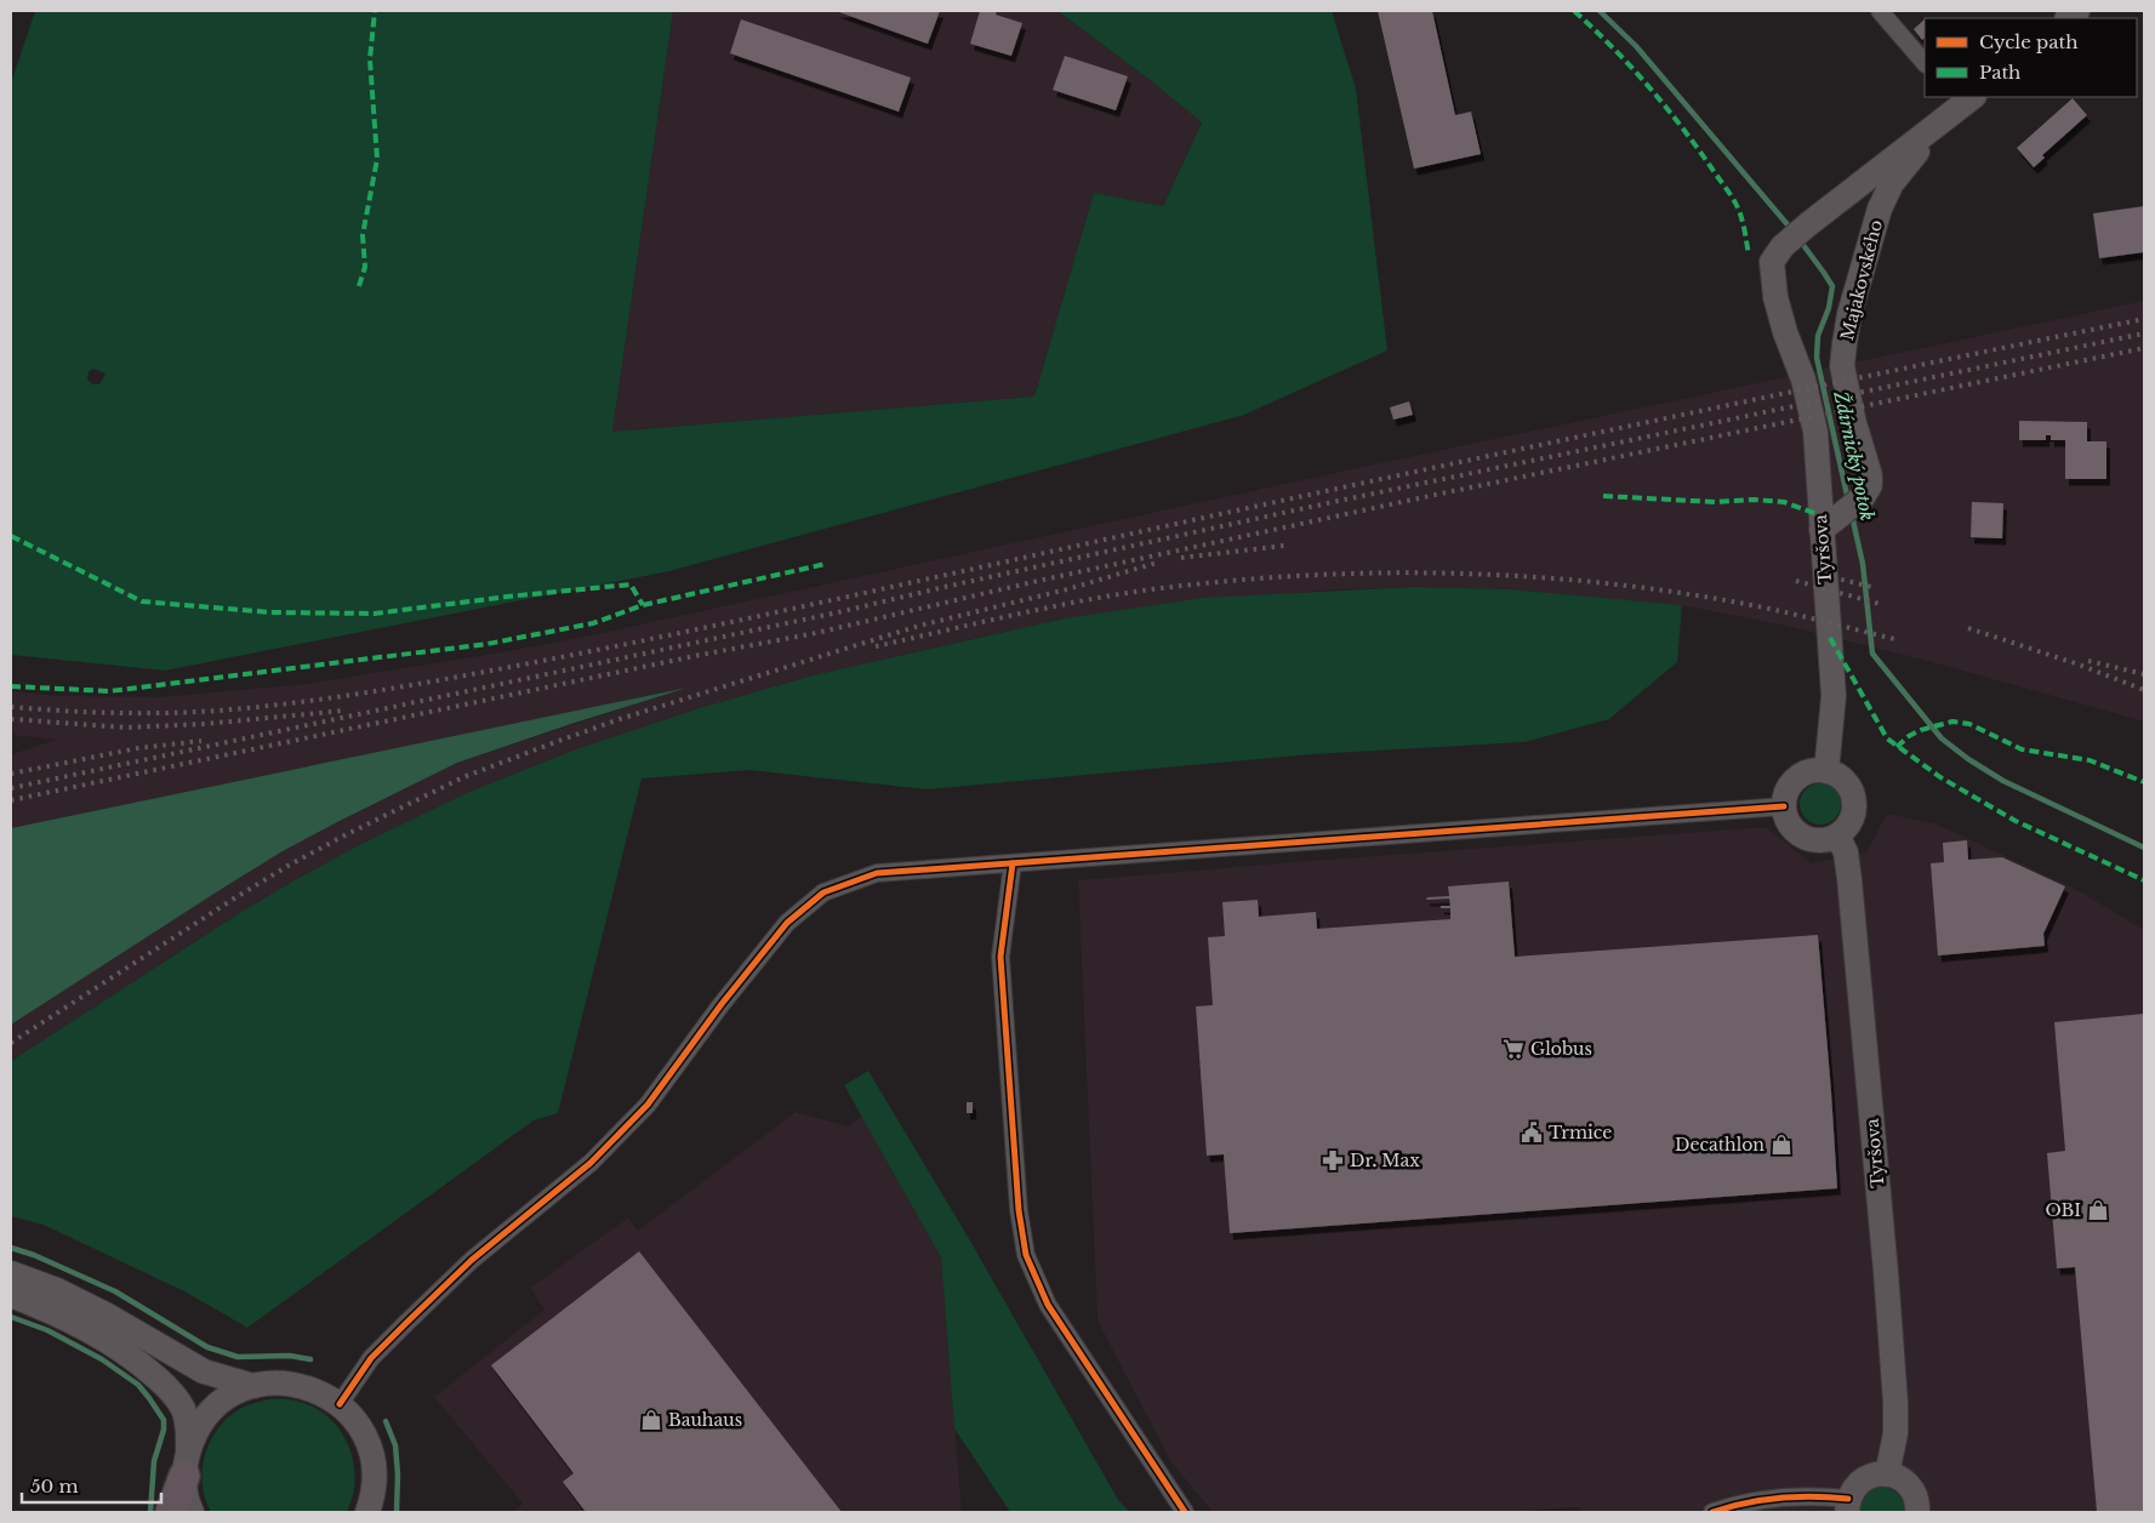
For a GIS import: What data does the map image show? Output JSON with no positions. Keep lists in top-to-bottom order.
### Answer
{
  "streets": {
    "main road": ["Majakovského", "Tyršova"]
  },
  "crossings": [
    ["Majakovského", "Tyršova"]
  ],
  "water": ["Ždírnický potok"],
  "places": {
    "supermarket": ["Globus"],
    "public building": ["Trmice"],
    "shop": ["Decathlon", "OBI", "Bauhaus"],
    "pharmacy": ["Dr. Max"]
  },
  "legend": ["Cycle path", "Path"],
  "scale_bar": "50 m"
}
